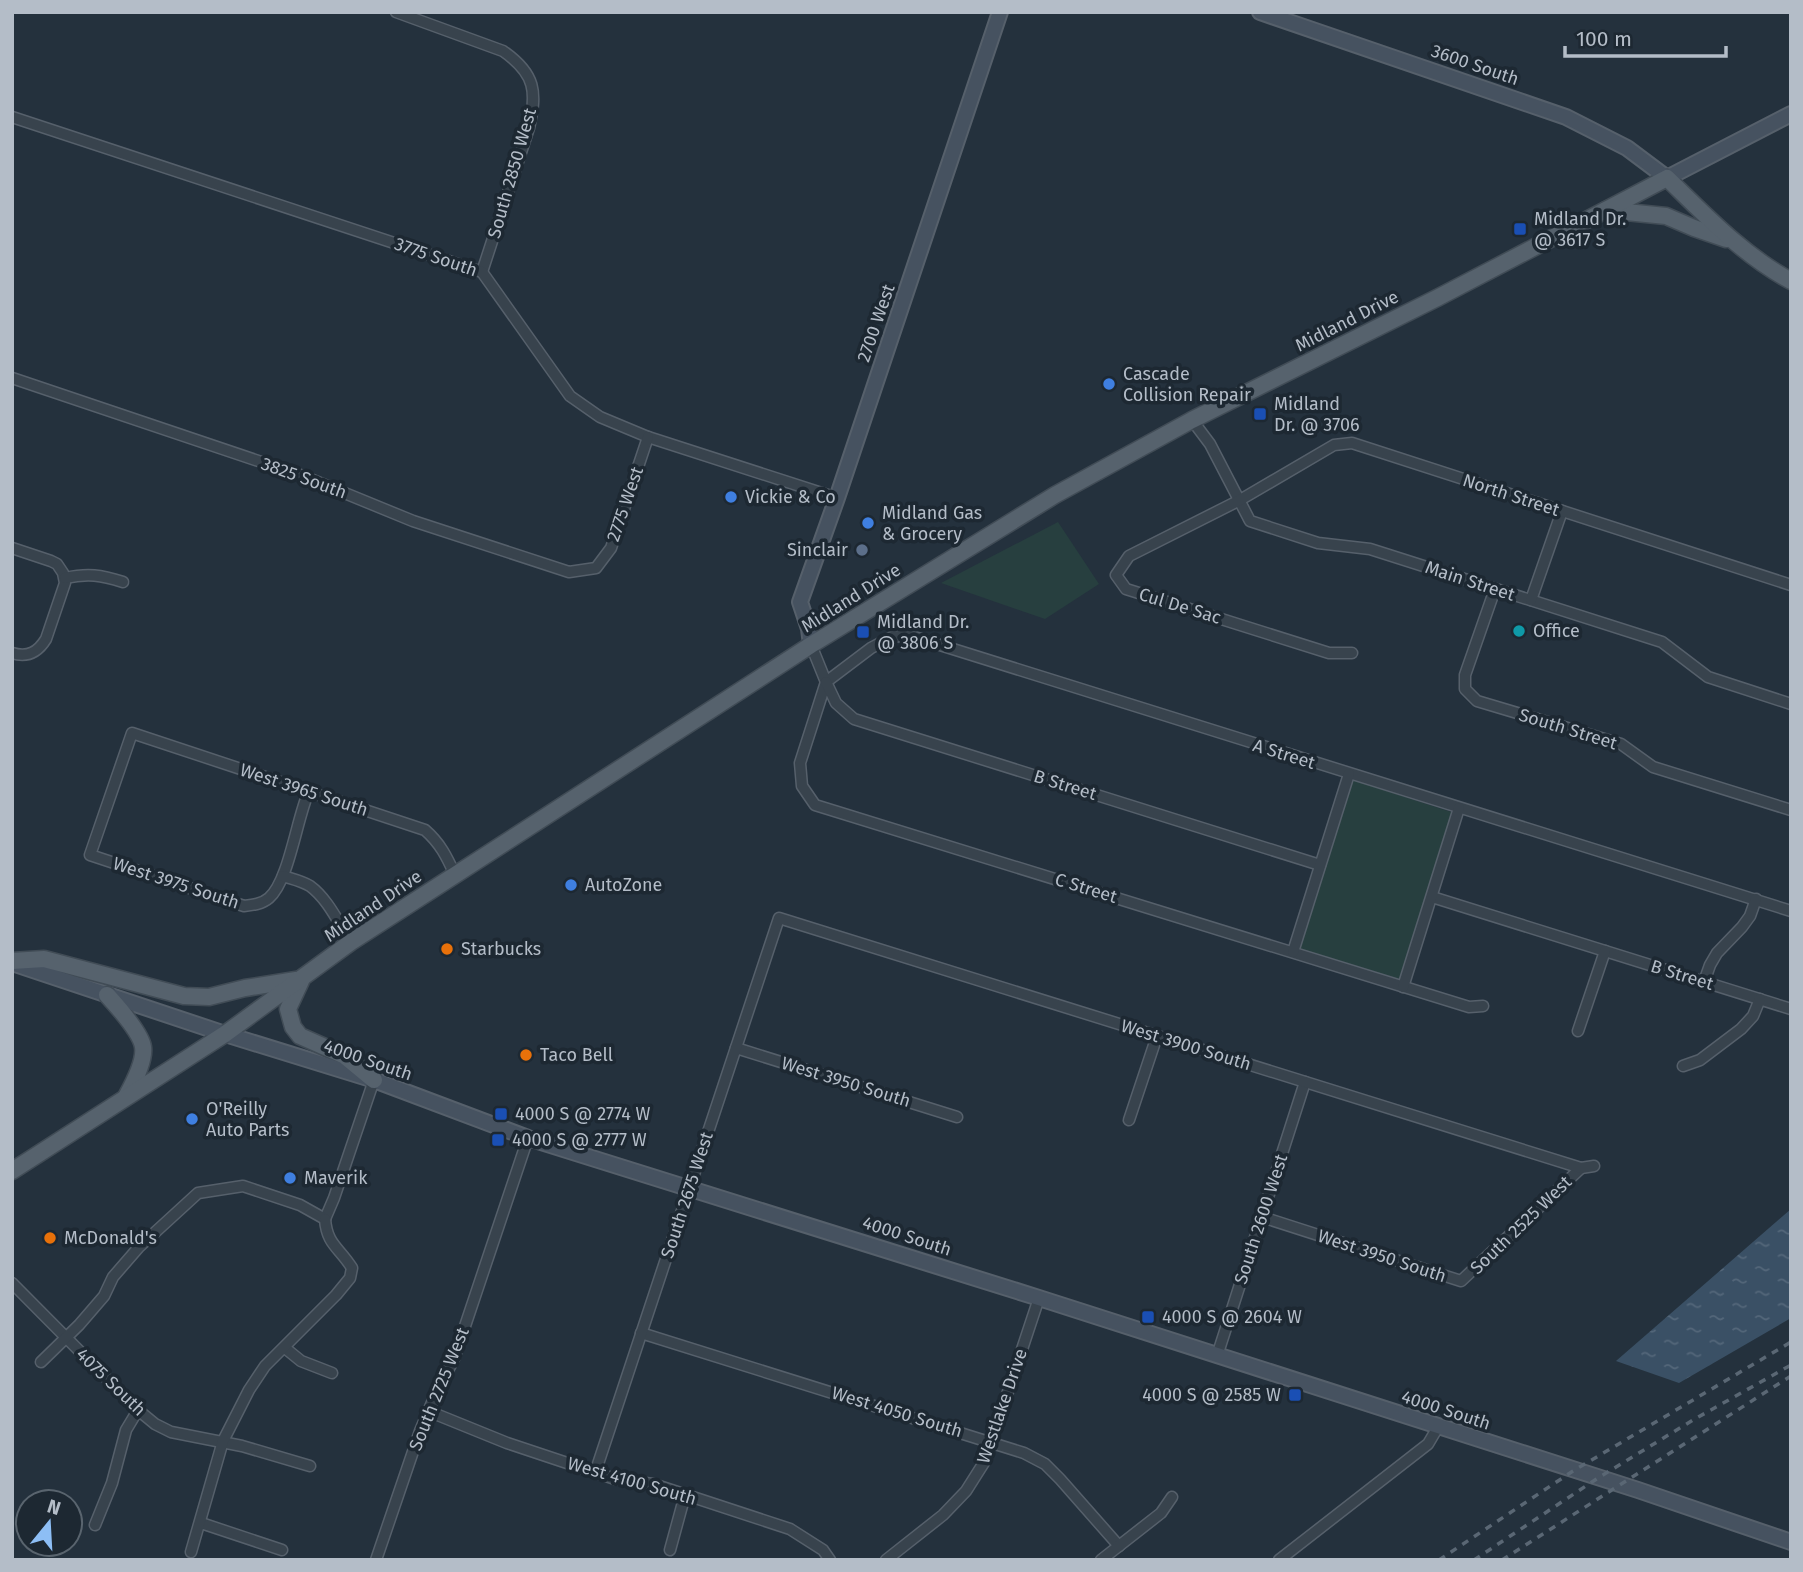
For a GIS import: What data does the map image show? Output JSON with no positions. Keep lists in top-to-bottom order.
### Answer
{
  "streets": {
    "main road": ["Midland Drive"],
    "street": [
      "3600 South",
      "South 2850 West",
      "3775 South",
      "2700 West",
      "3825 South",
      "North Street",
      "2775 West",
      "Main Street",
      "Cul De Sac",
      "South Street",
      "A Street",
      "B Street",
      "West 3965 South",
      "West 3975 South",
      "C Street",
      "West 3900 South",
      "4000 South",
      "West 3950 South",
      "South 2675 West",
      "South 2600 West",
      "South 2525 West",
      "4075 South",
      "South 2725 West",
      "Westlake Drive",
      "West 4050 South",
      "West 4100 South"
    ]
  },
  "crossings": [
    ["3600 South", "Midland Drive"],
    ["South 2850 West", "3775 South"],
    ["3775 South", "2700 West"],
    ["3775 South", "2775 West"],
    ["Midland Drive", "2700 West"],
    ["Midland Drive", "Main Street"],
    ["Midland Drive", "West 3965 South"],
    ["Midland Drive", "4000 South"],
    ["3825 South", "2775 West"],
    ["North Street", "Main Street"],
    ["North Street", "Cul De Sac"],
    ["Main Street", "Cul De Sac"],
    ["Main Street", "South Street"],
    ["A Street", "B Street"],
    ["A Street", "C Street"],
    ["B Street", "C Street"],
    ["West 3965 South", "West 3975 South"],
    ["West 3900 South", "South 2675 West"],
    ["West 3900 South", "South 2600 West"],
    ["West 3900 South", "South 2525 West"],
    ["4000 South", "South 2675 West"],
    ["4000 South", "South 2600 West"],
    ["4000 South", "South 2725 West"],
    ["4000 South", "Westlake Drive"],
    ["West 3950 South", "South 2675 West"],
    ["West 3950 South", "South 2600 West"],
    ["West 3950 South", "South 2525 West"],
    ["South 2675 West", "West 4050 South"],
    ["South 2675 West", "West 4100 South"],
    ["South 2725 West", "West 4100 South"],
    ["Westlake Drive", "West 4050 South"]
  ],
  "places": {
    "transit": [
      "Midland Dr. @ 3617 S",
      "Midland Dr. @ 3706",
      "Midland Dr. @ 3806 S",
      "4000 S @ 2774 W",
      "4000 S @ 2777 W",
      "4000 S @ 2604 W",
      "4000 S @ 2585 W"
    ],
    "other": [
      "Cascade Collision Repair",
      "Vickie & Co",
      "Midland Gas & Grocery",
      "Sinclair",
      "Office",
      "AutoZone",
      "Starbucks",
      "Taco Bell",
      "O'Reilly Auto Parts",
      "Maverik",
      "McDonald's"
    ]
  },
  "scale_bar": "100 m",
  "north": "top"
}
